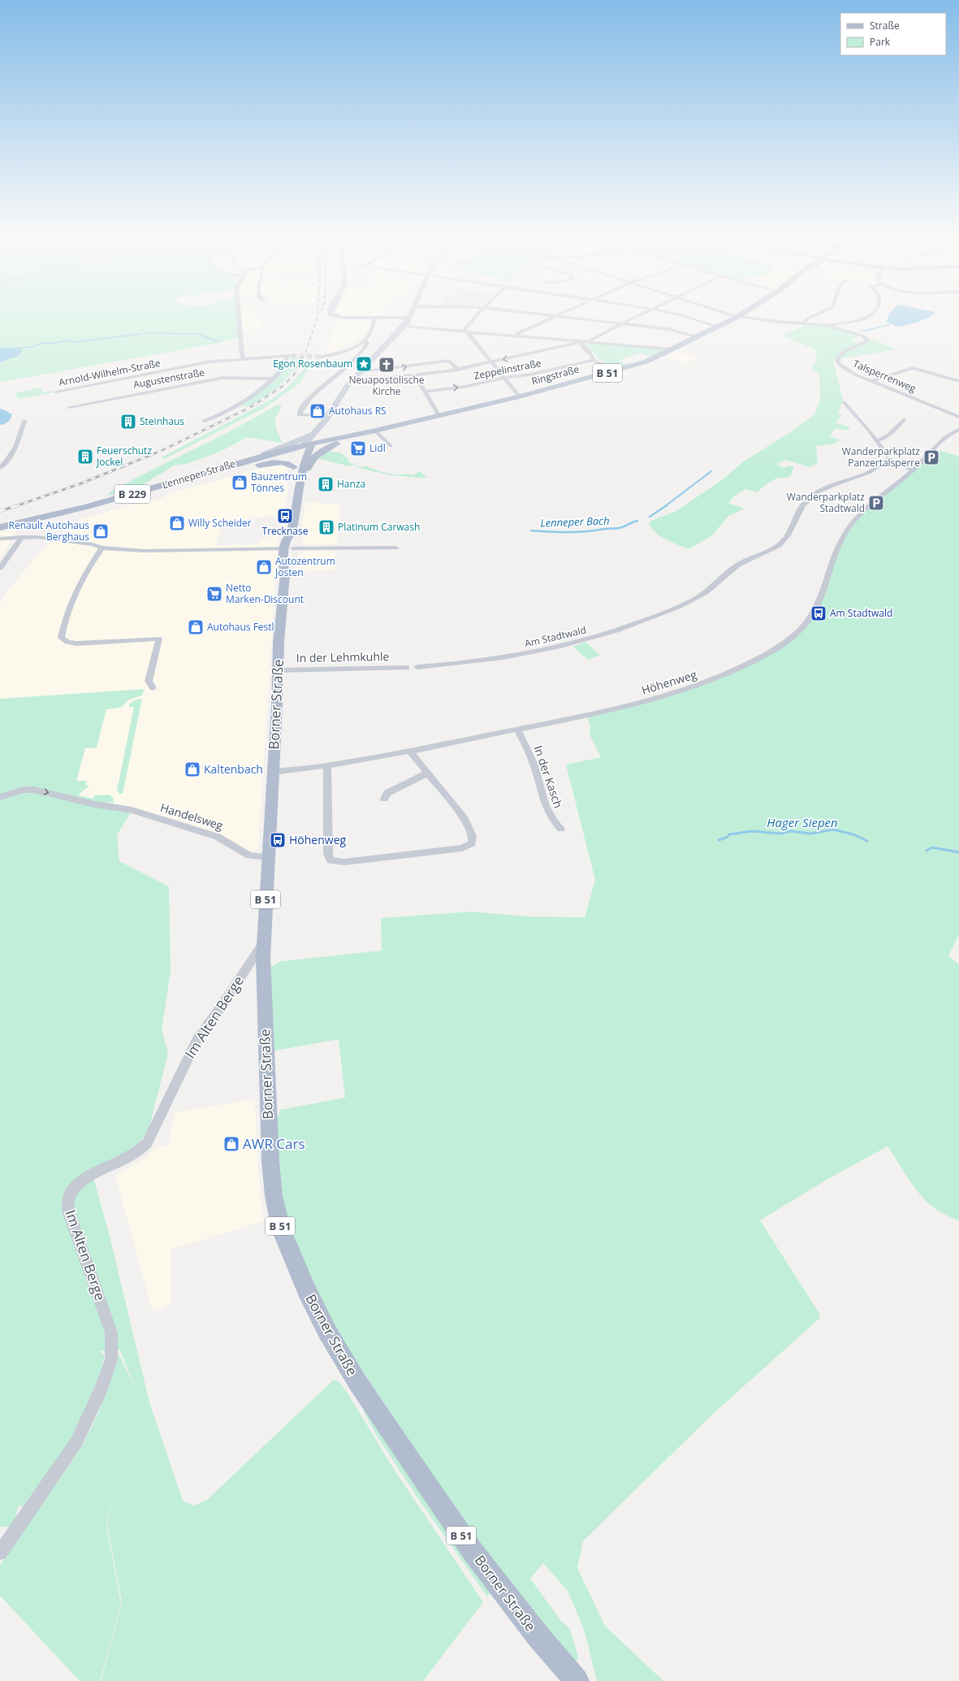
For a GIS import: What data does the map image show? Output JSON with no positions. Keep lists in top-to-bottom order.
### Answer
{
  "streets": {
    "main road": [
      "B 51",
      "Ringstraße",
      "Lenneper Straße",
      "B 229",
      "Borner Straße"
    ],
    "street": [
      "Zeppelinstraße",
      "Arnold-Wilhelm-Straße",
      "Talsperrenweg",
      "Augustenstraße",
      "Am Stadtwald",
      "In der Lehmkuhle",
      "Höhenweg",
      "In der Kasch",
      "Handelsweg",
      "Im Alten Berge"
    ]
  },
  "crossings": [
    ["Arnold-Wilhelm-Straße", "Augustenstraße"],
    ["Ringstraße", "Talsperrenweg"],
    ["Ringstraße", "Lenneper Straße"],
    ["Ringstraße", "Borner Straße"],
    ["Lenneper Straße", "Borner Straße"],
    ["In der Lehmkuhle", "Borner Straße"],
    ["Höhenweg", "Borner Straße"],
    ["Höhenweg", "In der Kasch"],
    ["Borner Straße", "Handelsweg"],
    ["Borner Straße", "Im Alten Berge"]
  ],
  "one_way": ["Handelsweg"],
  "water": ["Lenneper Bach", "Hager Siepen"],
  "places": {
    "place": ["Egon Rosenbaum"],
    "church": ["Neuapostolische Kirche"],
    "shop": [
      "Autohaus RS",
      "Bauzentrum Tönnes",
      "Willy Scheider",
      "Renault Autohaus Berghaus",
      "Autozentrum Josten",
      "Autohaus Festl",
      "Kaltenbach",
      "AWR Cars"
    ],
    "building": [
      "Steinhaus",
      "Feuerschutz Jockel",
      "Hanza",
      "Platinum Carwash"
    ],
    "supermarket": ["Lidl", "Netto Marken-Discount"],
    "parking": ["Wanderparkplatz Panzertalsperre", "Wanderparkplatz Stadtwald"],
    "bus stop": ["Trecknase", "Am Stadtwald", "Höhenweg"]
  },
  "legend": ["Straße", "Park"]
}
